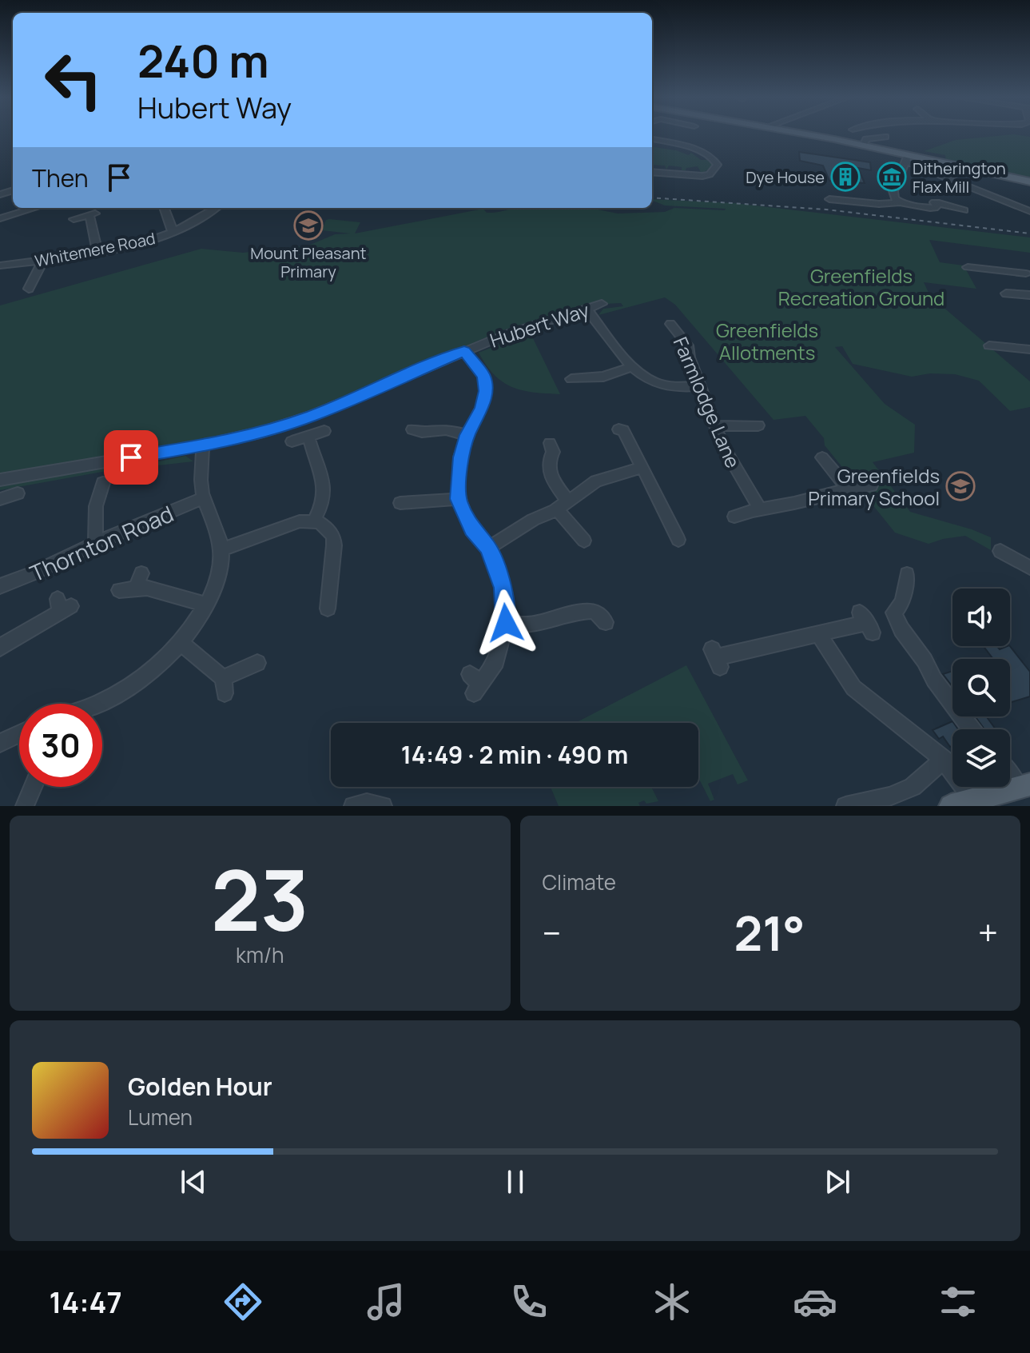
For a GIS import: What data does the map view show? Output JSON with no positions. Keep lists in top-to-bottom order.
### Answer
{
  "streets": {
    "street": [
      "Whitemere Road",
      "Hubert Way",
      "Farmlodge Lane",
      "Thornton Road"
    ]
  },
  "parks": ["Greenfields Recreation Ground", "Greenfields Allotments"],
  "places": {
    "building": ["Dye House"],
    "museum": ["Ditherington Flax Mill"],
    "school or university": ["Mount Pleasant Primary", "Greenfields Primary School"]
  },
  "page": {
    "turn": ["240 m", "Hubert Way"],
    "then": "Then",
    "limit": "30",
    "trip": "14:49 · 2 min · 490 m",
    "tile": [
      ["23", "km/h"],
      "Climate"
    ],
    "heat": ["−", "21°", "+"],
    "song": ["Golden Hour", "Lumen"],
    "tabs": "14:47"
  }
}
